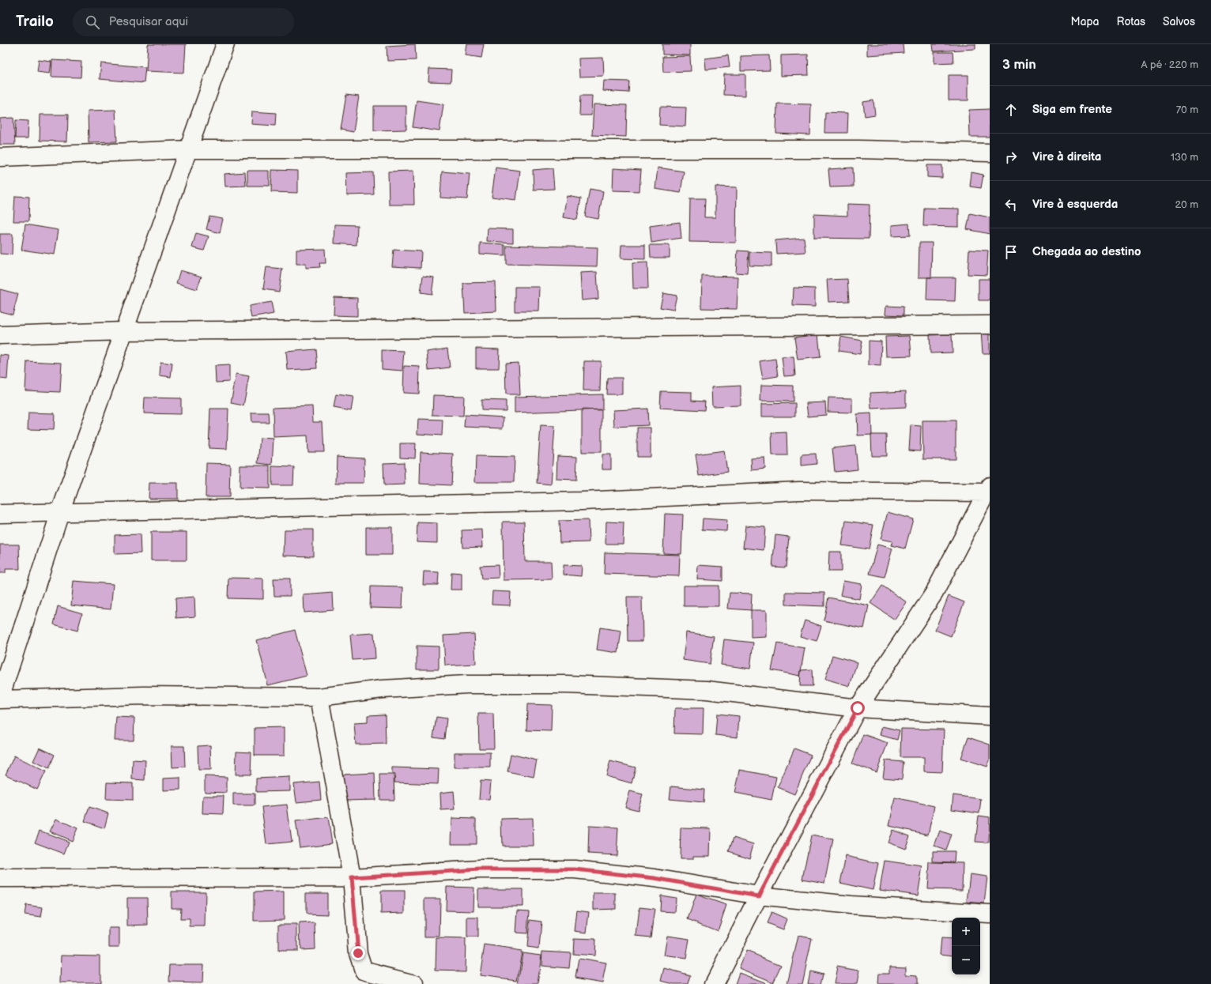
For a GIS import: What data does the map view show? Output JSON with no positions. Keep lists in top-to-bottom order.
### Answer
{
  "page": {
    "header": "Trailo",
    "search": "Pesquisar aqui",
    "nav": ["Mapa", "Rotas", "Salvos"],
    "heading": ["3 min", "A pé · 220 m"],
    "list": [
      ["Siga em frente", "70 m"],
      ["Vire à direita", "130 m"],
      ["Vire à esquerda", "20 m"],
      "Chegada ao destino"
    ],
    "map_buttons": ["+", "−"]
  }
}
